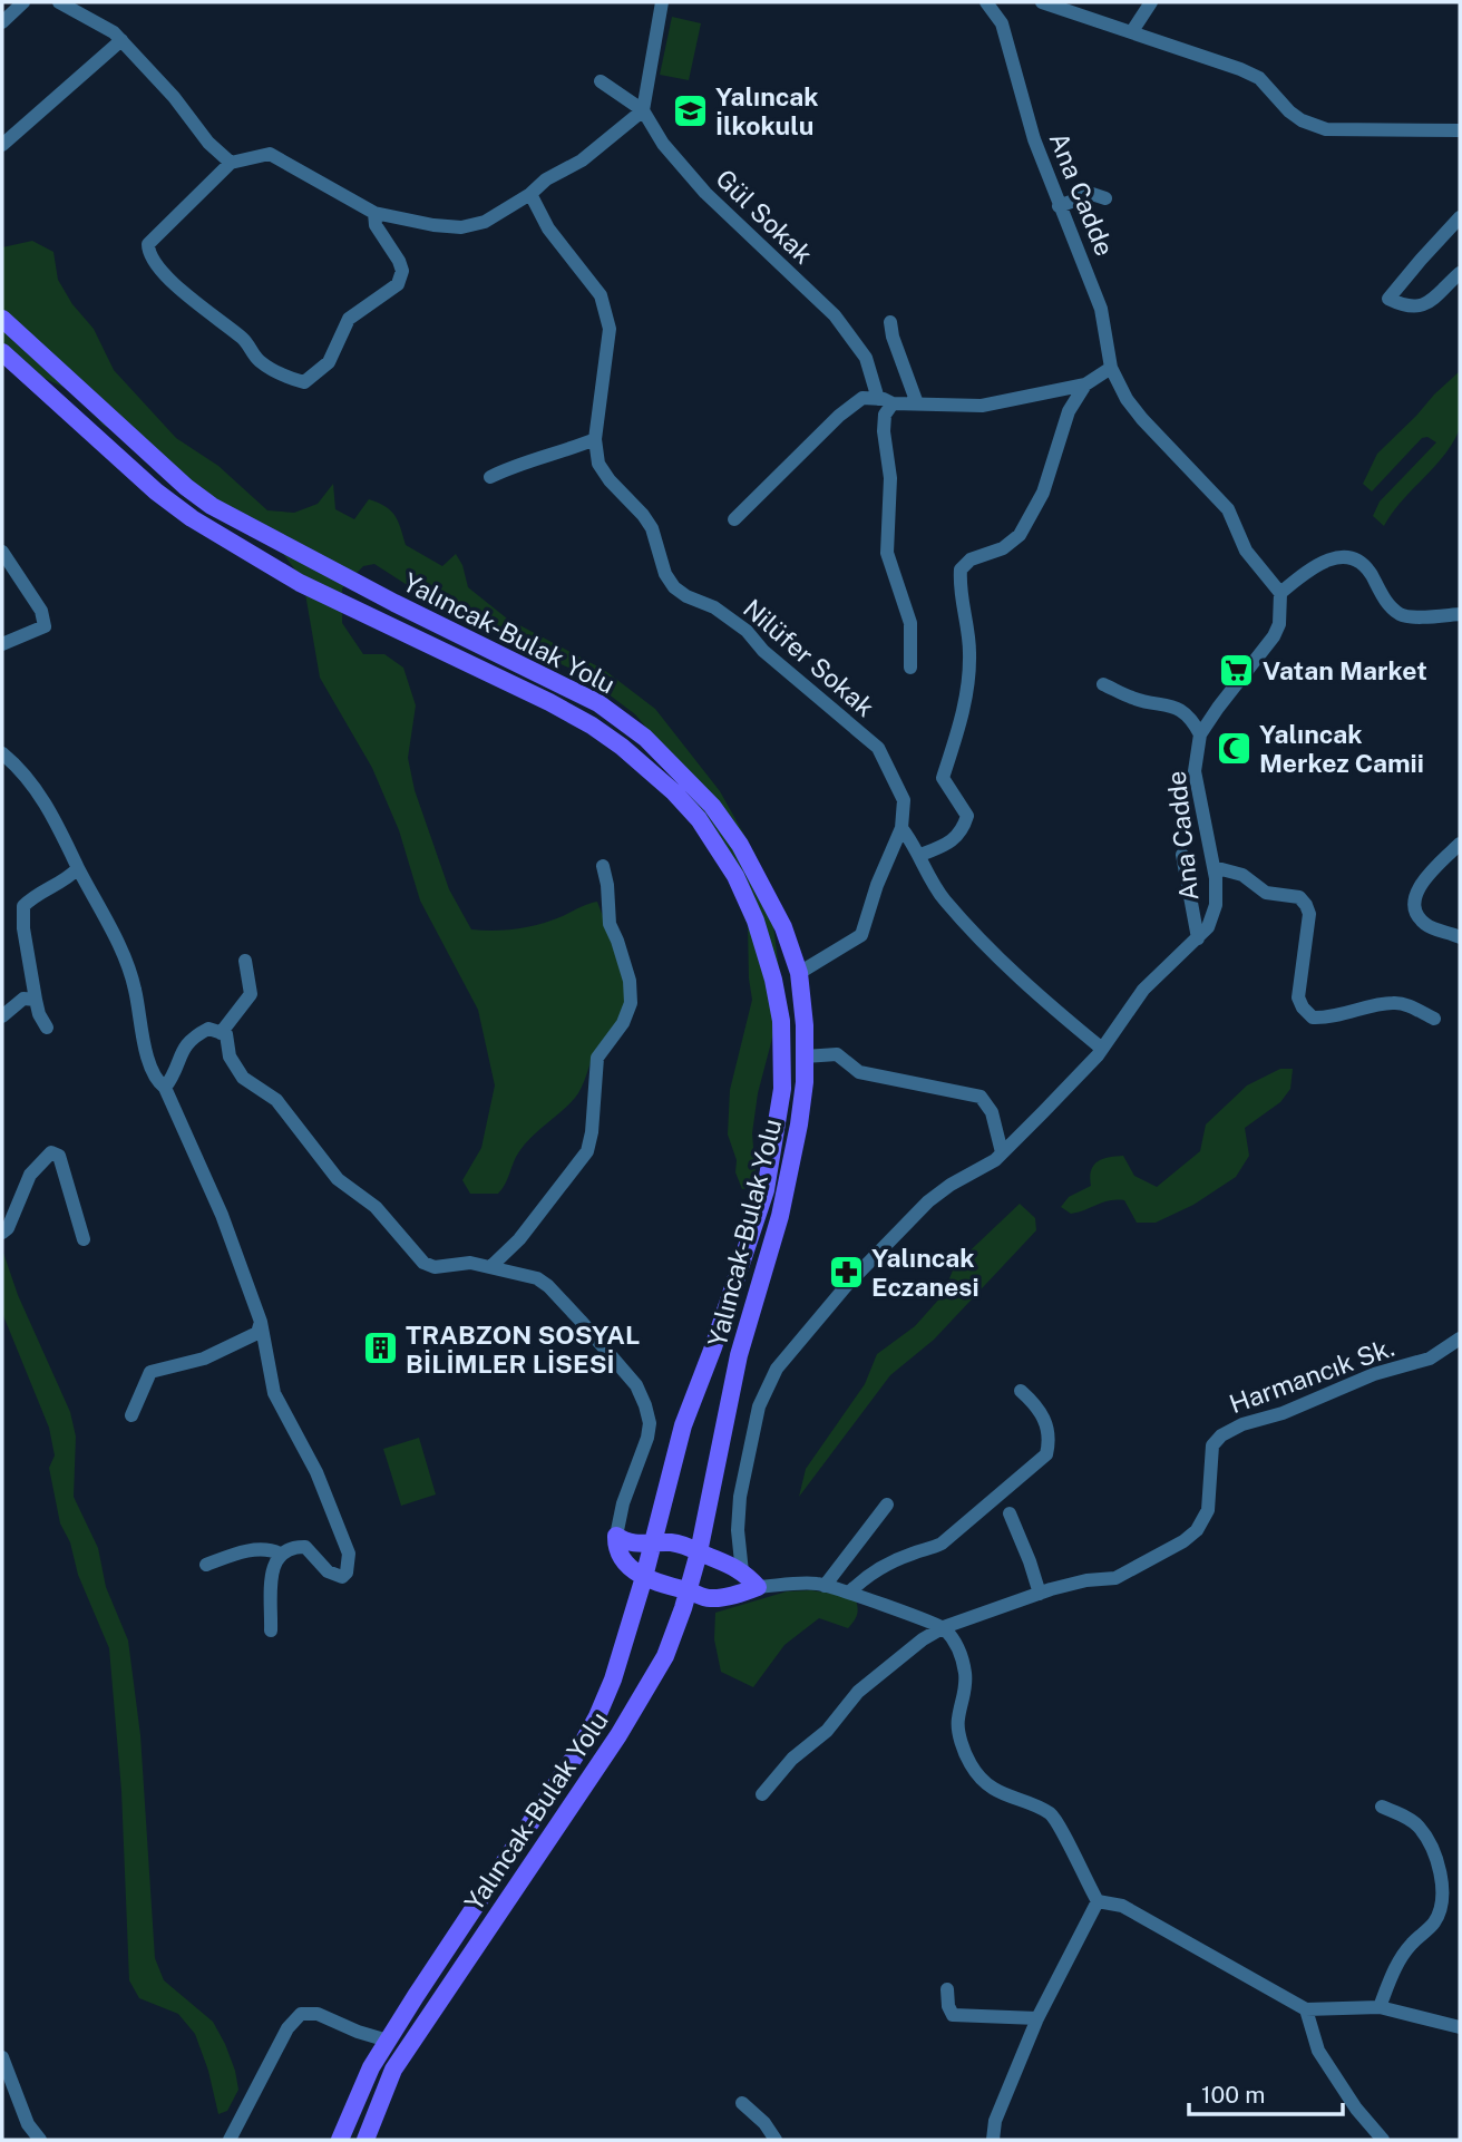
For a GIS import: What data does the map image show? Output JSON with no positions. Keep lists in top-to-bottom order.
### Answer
{
  "streets": {
    "main road": ["Yalıncak-Bulak Yolu"],
    "street": [
      "Ana Cadde",
      "Gül Sokak",
      "Nilüfer Sokak",
      "Harmancık Sk."
    ]
  },
  "places": {
    "school or university": ["Yalıncak İlkokulu"],
    "supermarket": ["Vatan Market"],
    "mosque": ["Yalıncak Merkez Camii"],
    "pharmacy": ["Yalıncak Eczanesi"],
    "building": ["TRABZON SOSYAL BİLİMLER LİSESİ"]
  },
  "scale_bar": "100 m"
}
